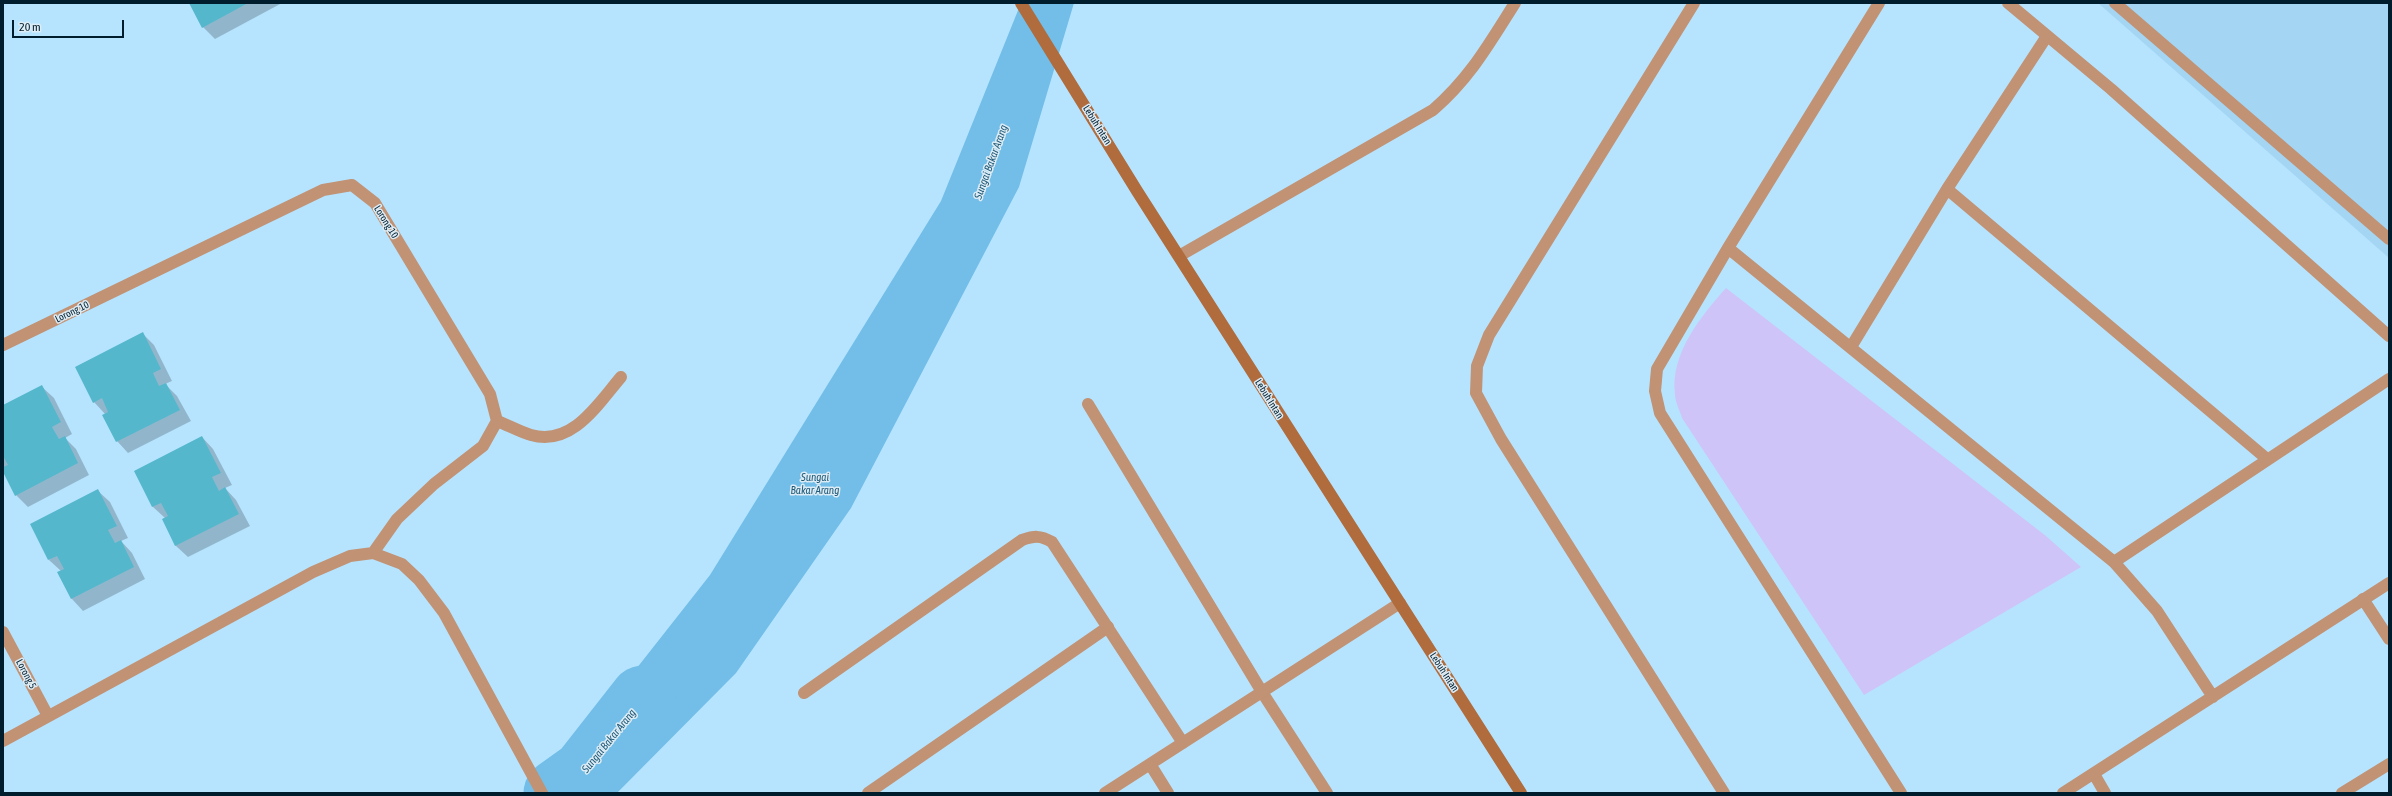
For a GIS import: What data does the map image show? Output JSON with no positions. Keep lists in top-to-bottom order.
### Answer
{
  "streets": {
    "main road": ["Lebuh Intan"],
    "street": ["Lorong 10", "Lorong 5"]
  },
  "water": ["Sungai Bakar Arang"],
  "scale_bar": "20 m"
}
